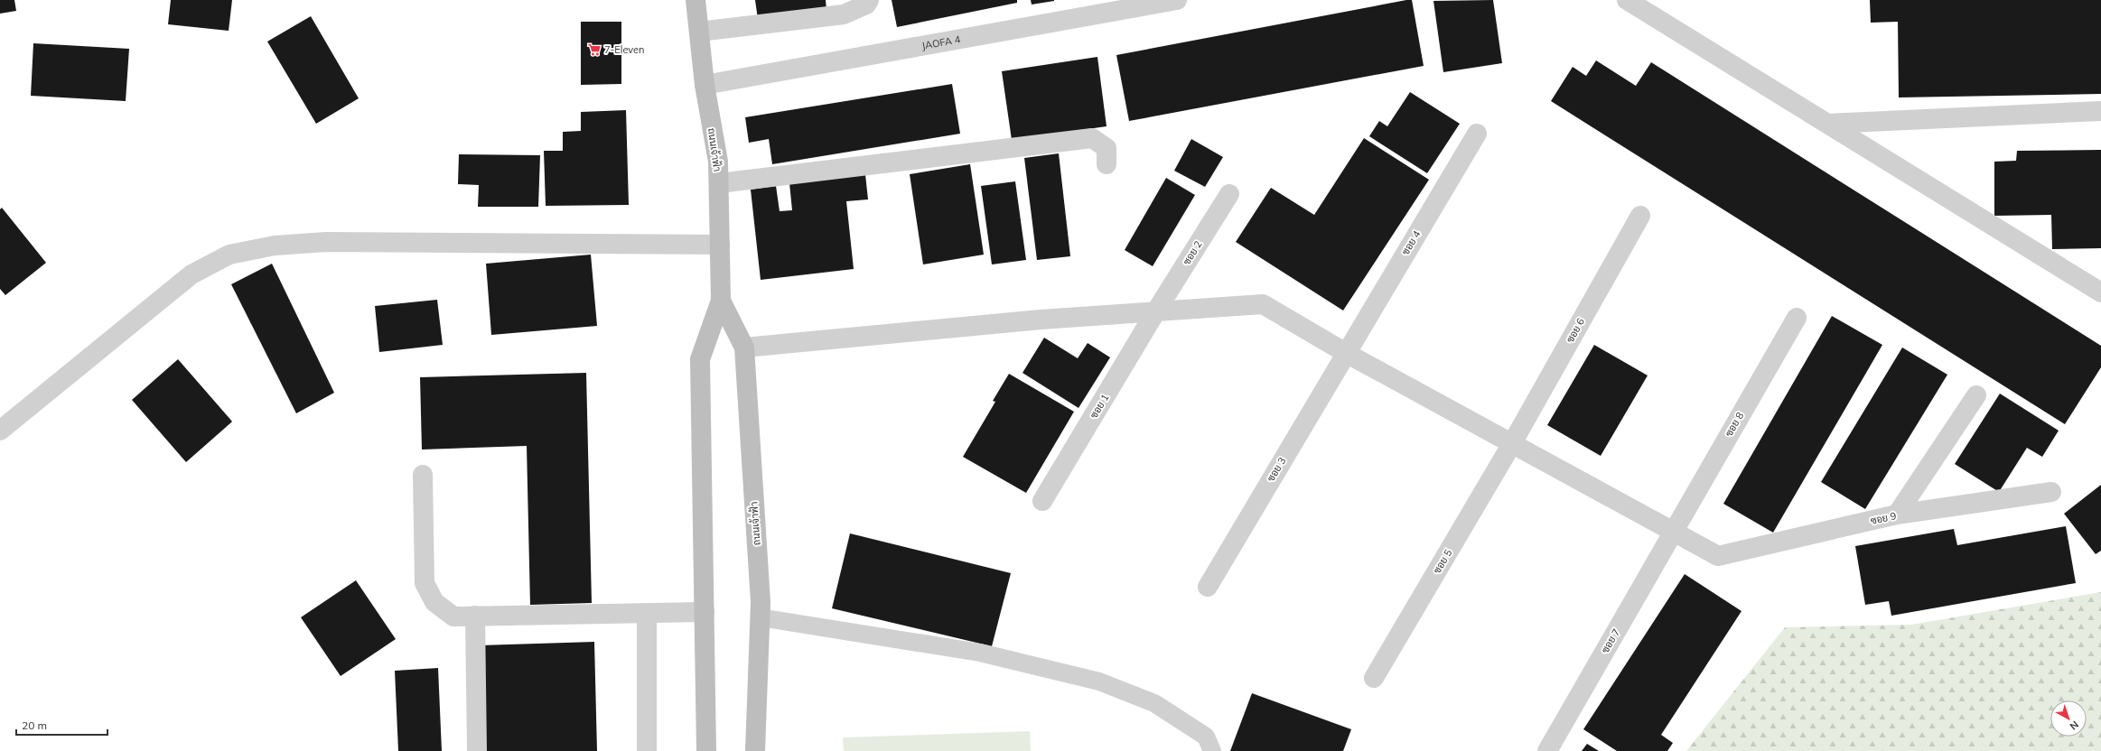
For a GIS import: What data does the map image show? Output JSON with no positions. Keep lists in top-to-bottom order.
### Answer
{
  "streets": {
    "main road": ["ถนนเจ้าฟ้า"],
    "street": [
      "JAOFA 4",
      "ซอย 4",
      "ซอย 2",
      "ซอย 6",
      "ซอย 1",
      "ซอย 8",
      "ซอย 3",
      "ซอย 9",
      "ซอย 5",
      "ซอย 7"
    ]
  },
  "crossings": [
    ["JAOFA 4", "ถนนเจ้าฟ้า"],
    ["ซอย 4", "ซอย 3"],
    ["ซอย 2", "ซอย 1"],
    ["ซอย 6", "ซอย 5"],
    ["ซอย 8", "ซอย 9"],
    ["ซอย 8", "ซอย 7"],
    ["ซอย 9", "ซอย 7"]
  ],
  "places": {
    "supermarket": ["7-Eleven"]
  },
  "scale_bar": "20 m",
  "north": "bottom right"
}
